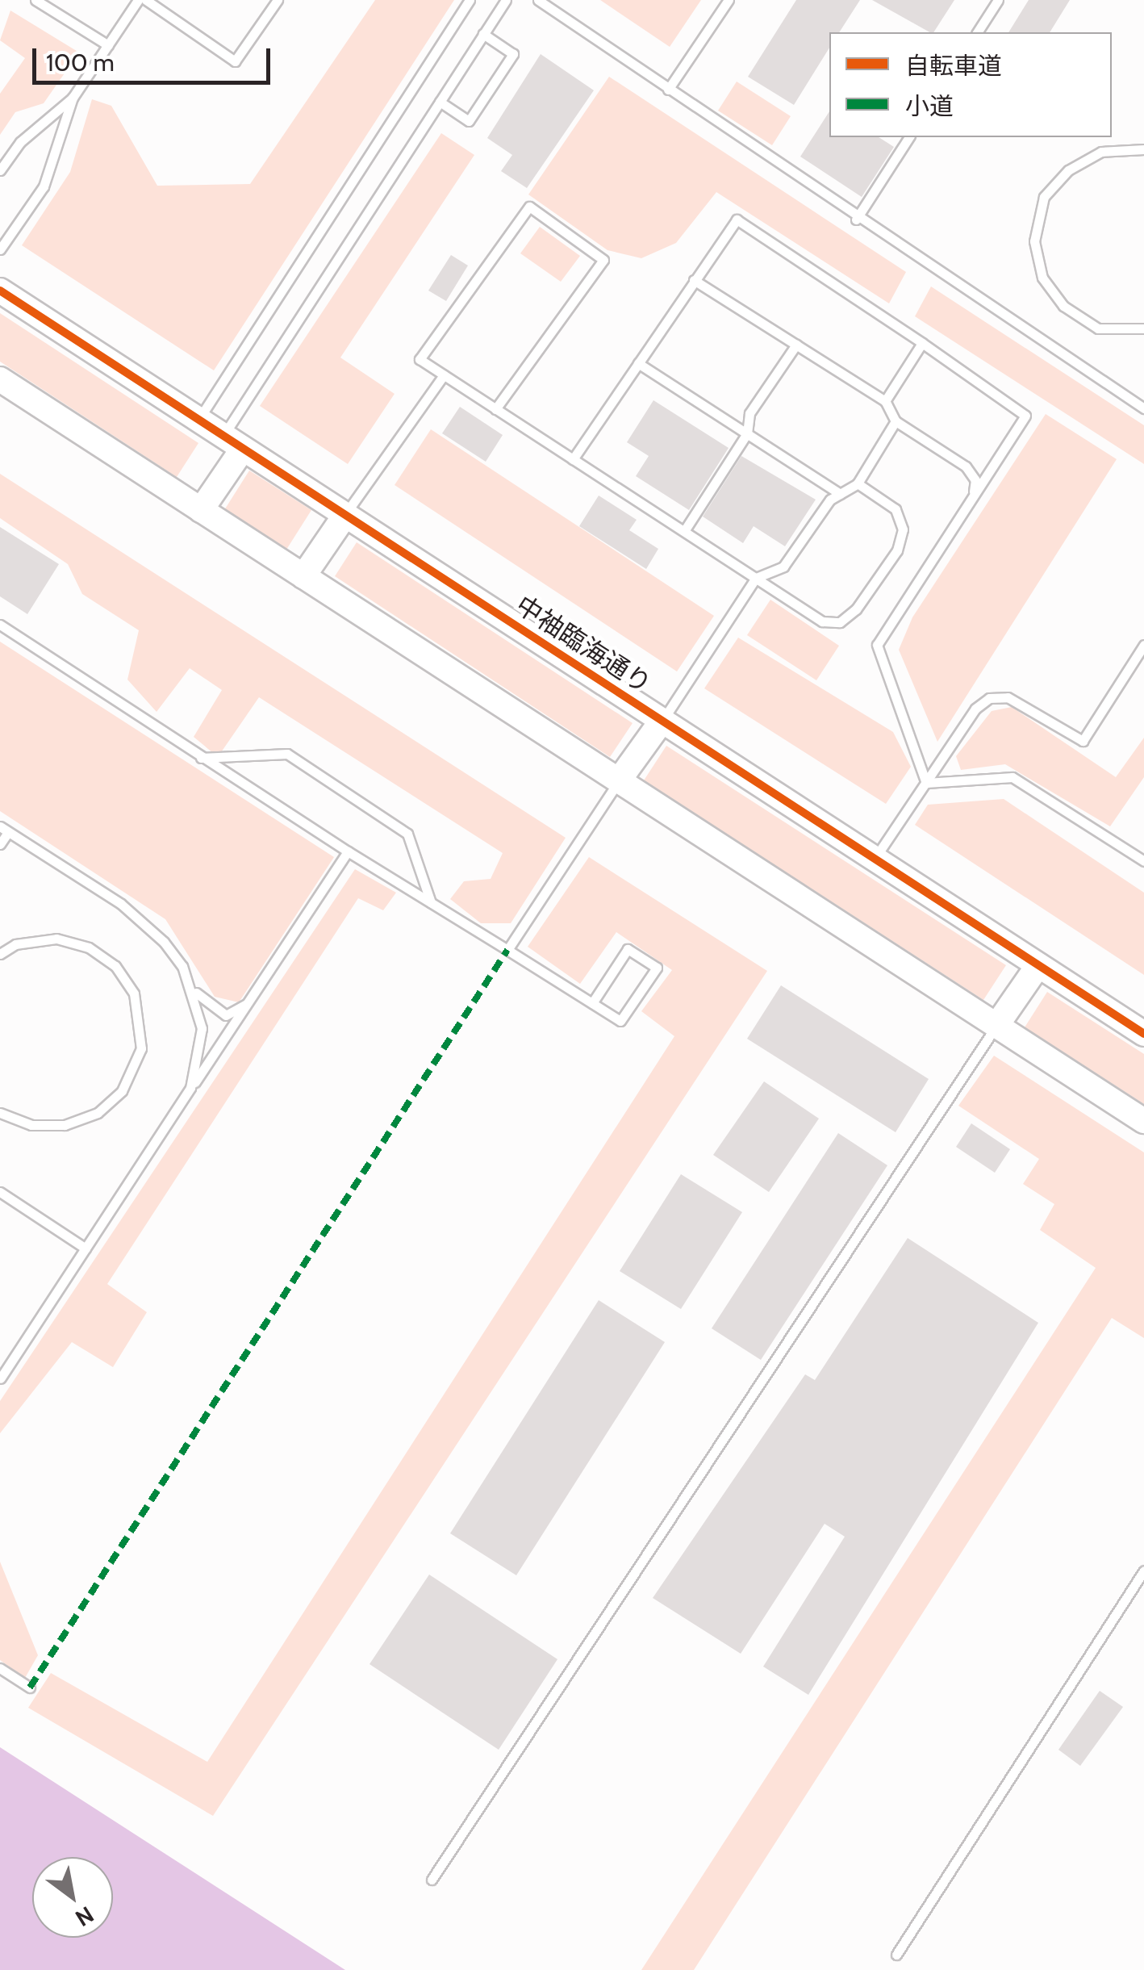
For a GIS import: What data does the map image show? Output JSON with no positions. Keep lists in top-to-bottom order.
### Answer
{
  "streets": {
    "street": ["中袖臨海通り"]
  },
  "legend": ["自転車道", "小道"],
  "scale_bar": "100 m",
  "north": "bottom right"
}
